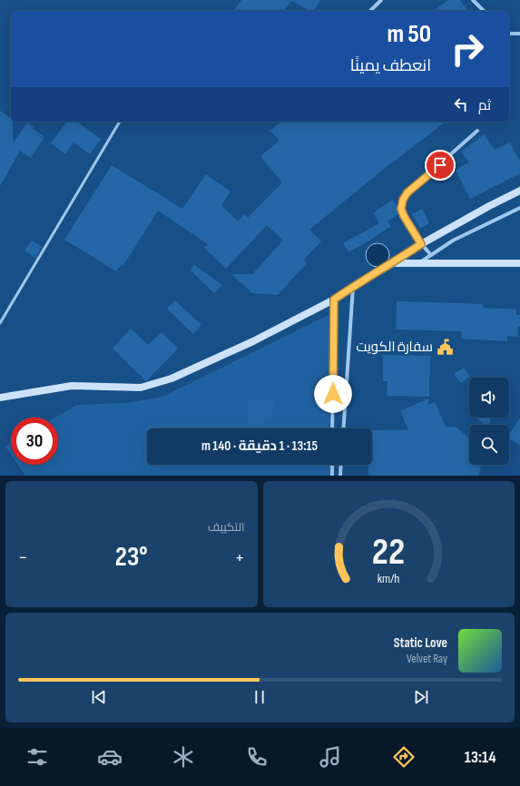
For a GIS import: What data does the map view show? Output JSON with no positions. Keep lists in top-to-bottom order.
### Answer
{
  "places": {
    "public building": ["سفارة الكويت"]
  },
  "page": {
    "turn": ["50 m", "انعطف يمينًا"],
    "then": "ثم",
    "limit": "30",
    "trip": "13:15 · 1 دقيقة · 140 m",
    "tile": "التكييف",
    "heat": ["−", "23°", "+"],
    "song": ["Static Love", "Velvet Ray"],
    "tabs": "13:14",
    "gauge": ["22", "km/h"]
  }
}
